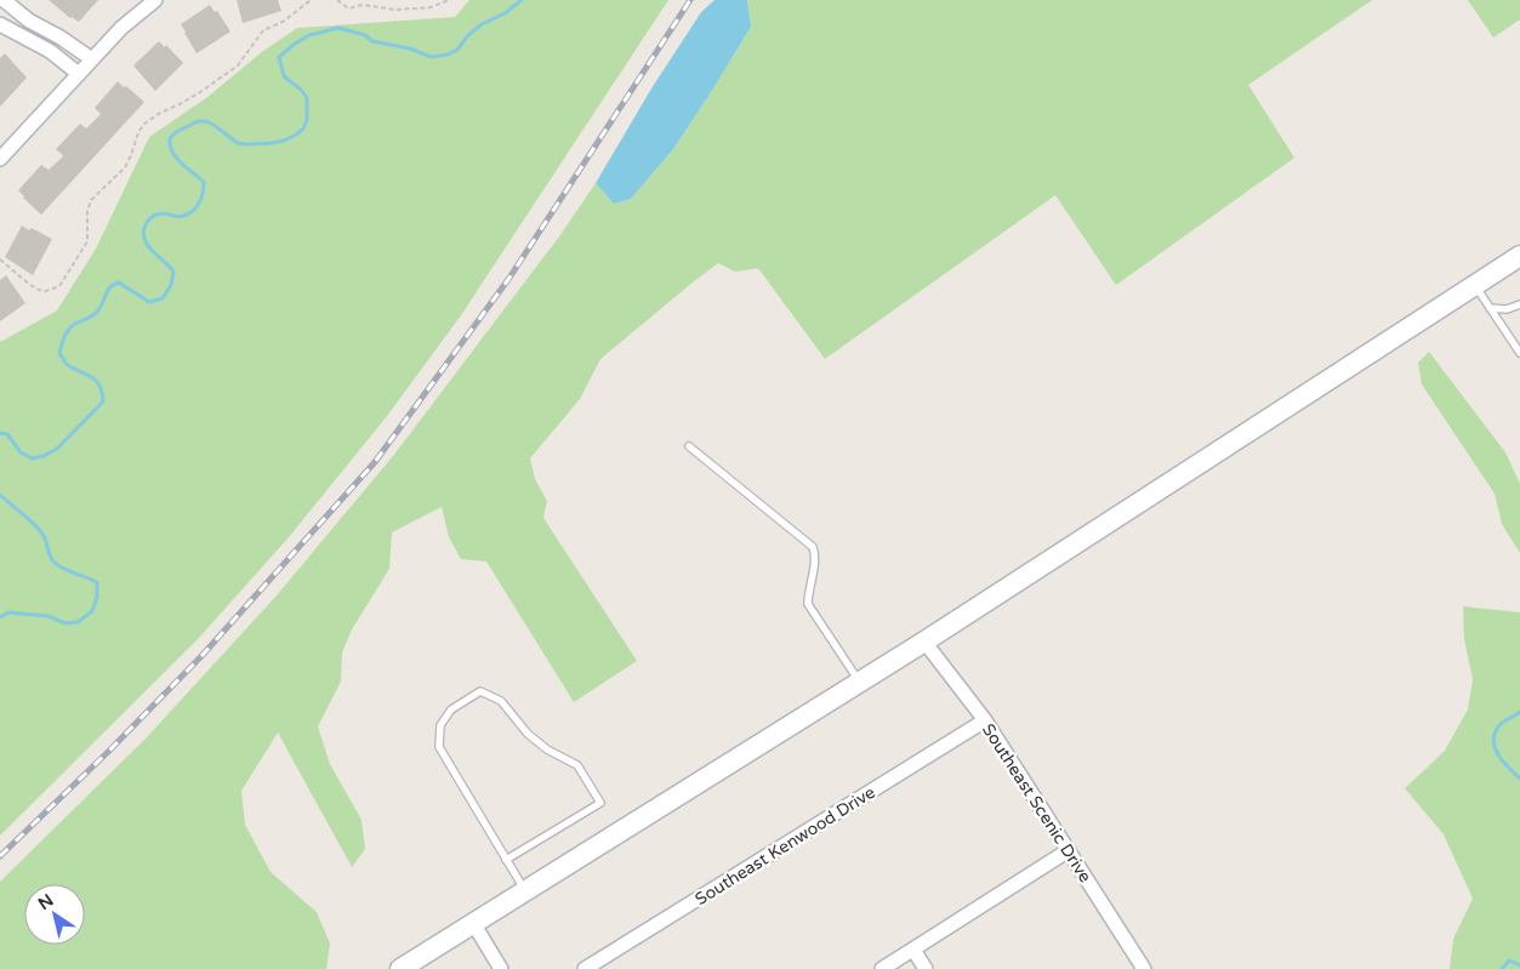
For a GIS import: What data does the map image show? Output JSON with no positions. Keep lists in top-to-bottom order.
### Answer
{
  "streets": {
    "street": ["Southeast Scenic Drive", "Southeast Kenwood Drive"]
  },
  "crossings": [
    ["Southeast Scenic Drive", "Southeast Kenwood Drive"]
  ],
  "north": "top left"
}
